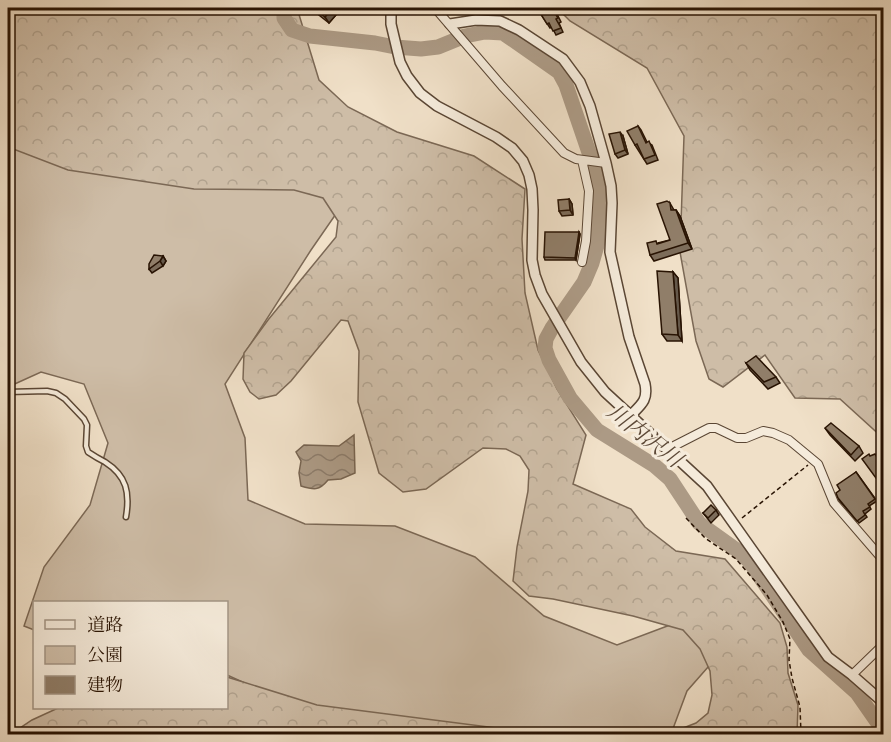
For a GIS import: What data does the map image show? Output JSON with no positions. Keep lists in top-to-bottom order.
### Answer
{
  "water": ["川内沢川"],
  "legend": ["道路", "公園", "建物"]
}
